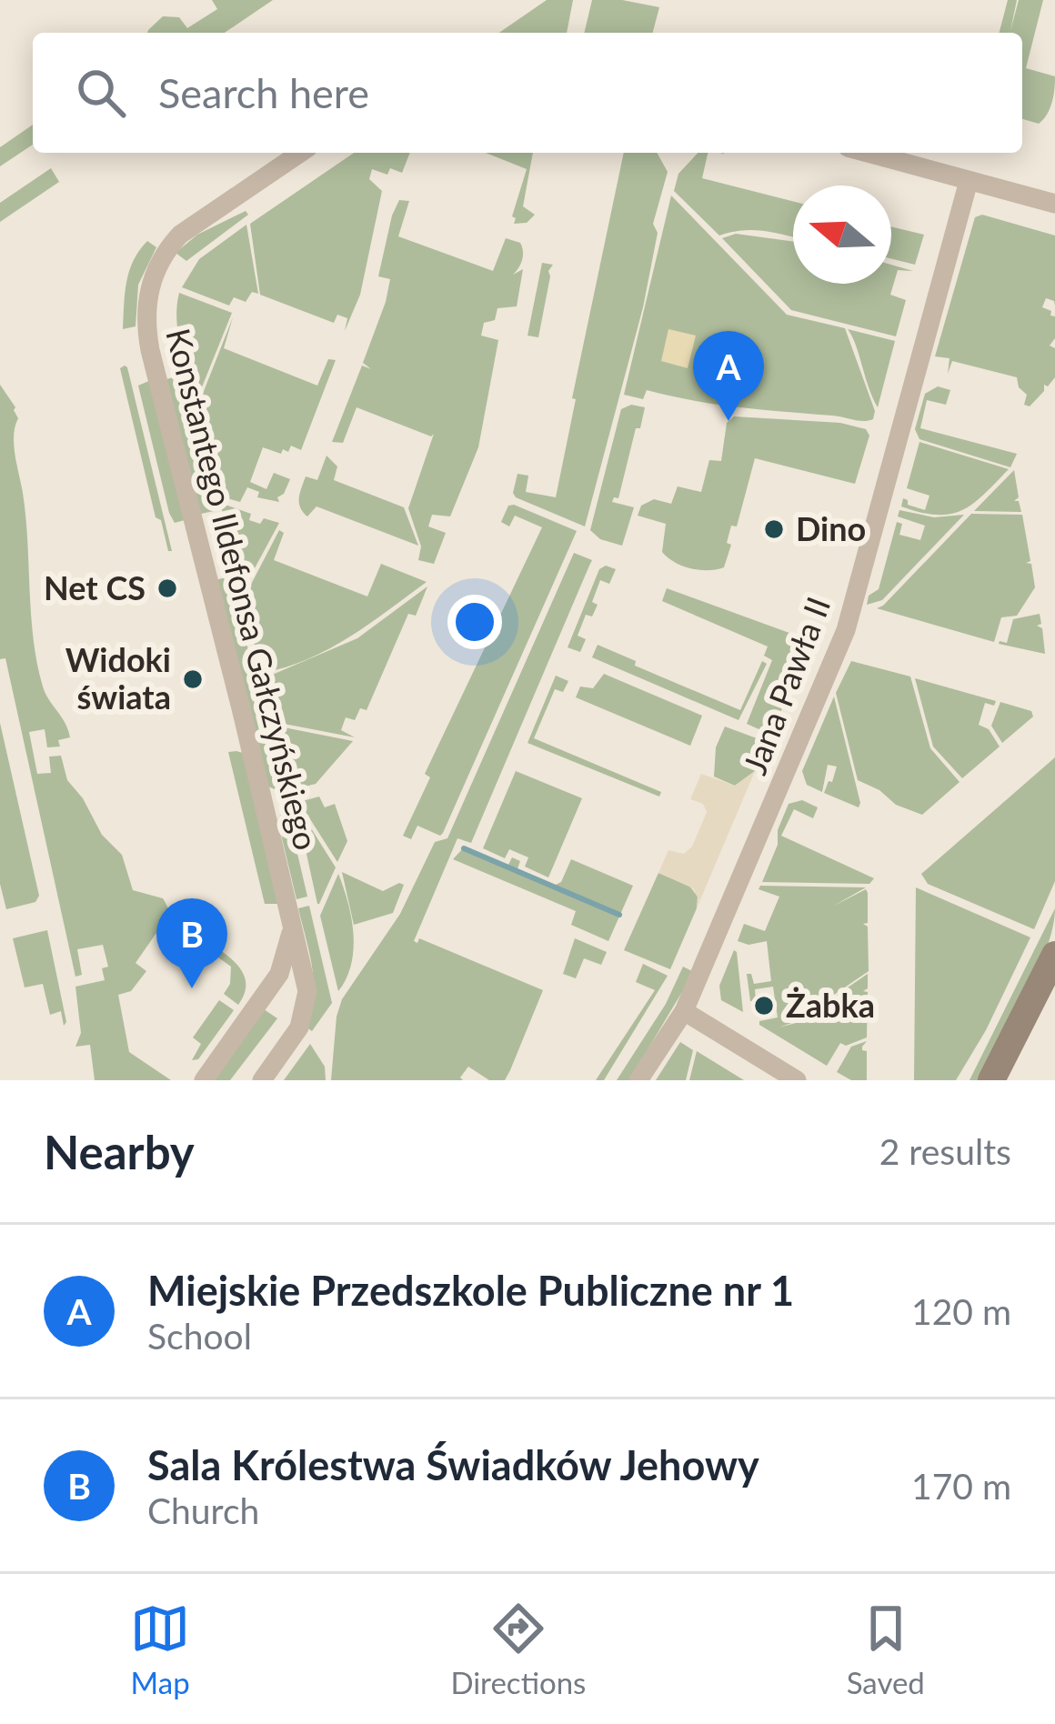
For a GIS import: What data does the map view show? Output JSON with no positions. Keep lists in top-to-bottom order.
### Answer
{
  "streets": {
    "street": ["Konstantego Ildefonsa Gałczyńskiego", "Jana Pawła II"]
  },
  "places": [
    "Dino",
    "Net CS",
    "Widoki świata",
    "Żabka"
  ],
  "north": "left",
  "page": {
    "search": "Search here",
    "pins": ["A", "B"],
    "heading": ["Nearby", "2 results"],
    "list": [
      {
        "mark": "A",
        "name": "Miejskie Przedszkole Publiczne nr 1",
        "note": "School",
        "value": "120 m"
      },
      {
        "mark": "B",
        "name": "Sala Królestwa Świadków Jehowy",
        "note": "Church",
        "value": "170 m"
      }
    ],
    "nav": ["Map", "Directions", "Saved"]
  }
}
